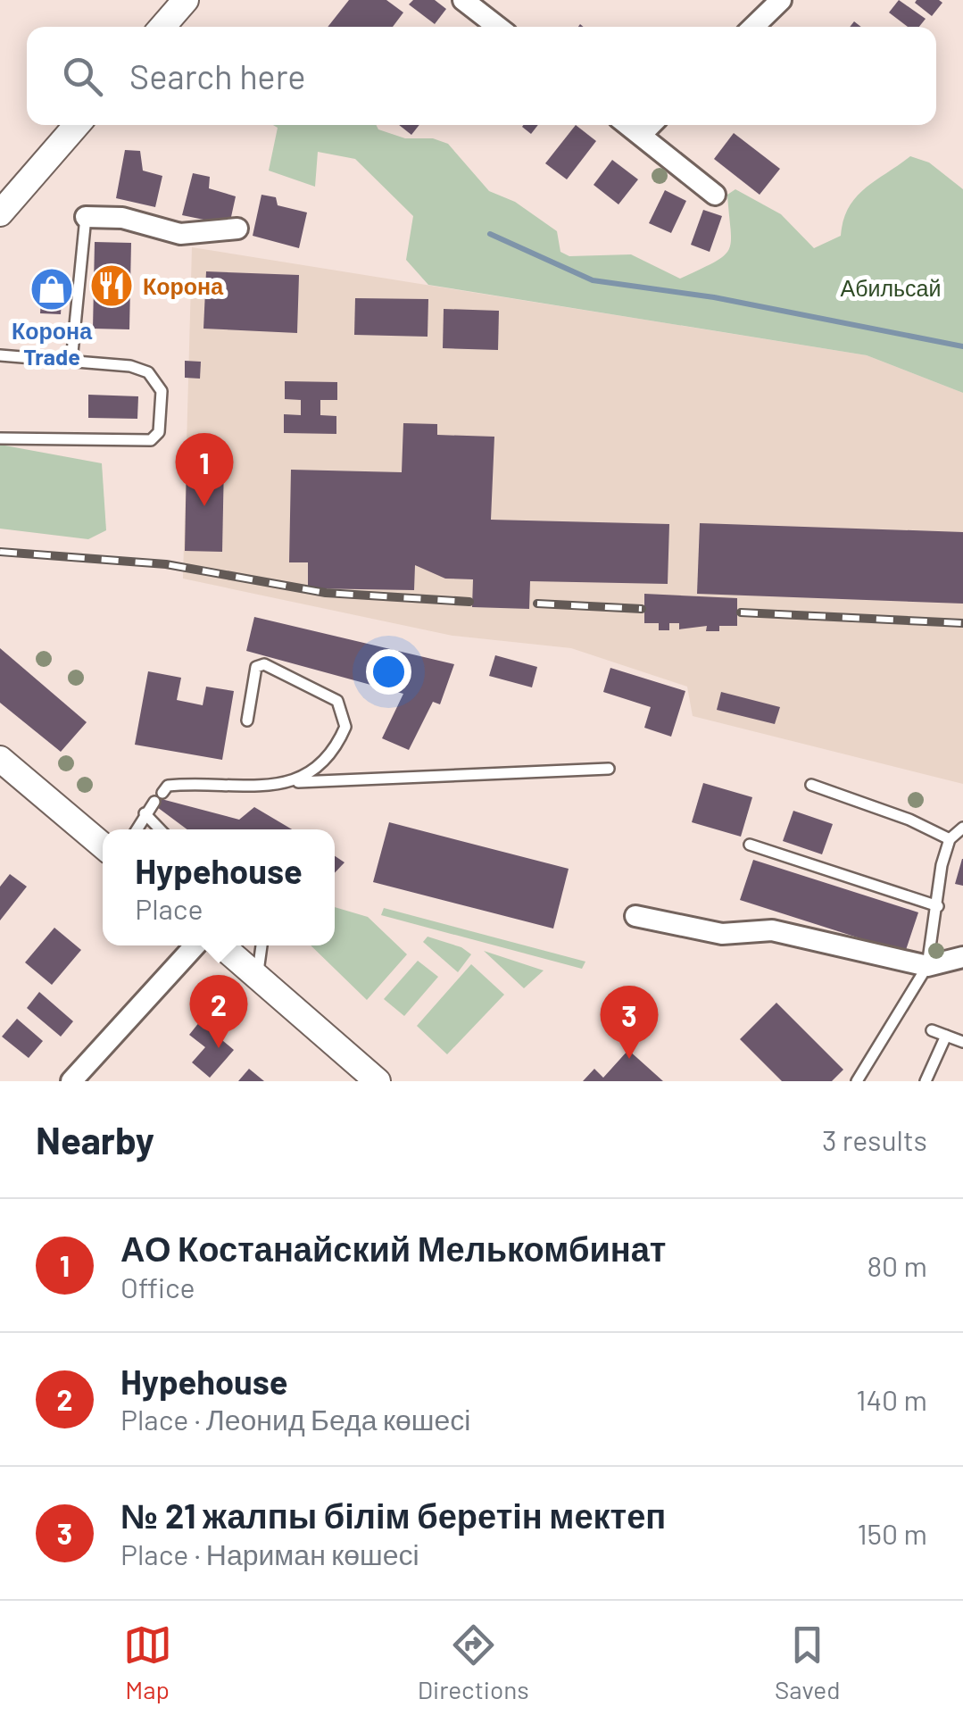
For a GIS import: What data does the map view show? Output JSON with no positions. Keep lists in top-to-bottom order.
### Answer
{
  "parks": ["Абильсай"],
  "places": {
    "restaurant": ["Корона"],
    "shop": ["Корона Trade"]
  },
  "page": {
    "search": "Search here",
    "pins": ["1", "2", "3"],
    "popup": ["Hypehouse", "Place"],
    "heading": ["Nearby", "3 results"],
    "list": [
      {
        "mark": "1",
        "name": "АО Костанайский Мелькомбинат",
        "note": "Office",
        "value": "80 m"
      },
      {
        "mark": "2",
        "name": "Hypehouse",
        "note": "Place · Леонид Беда көшесі",
        "value": "140 m"
      },
      {
        "mark": "3",
        "name": "№ 21 жалпы білім беретін мектеп",
        "note": "Place · Нариман көшесі",
        "value": "150 m"
      }
    ],
    "nav": ["Map", "Directions", "Saved"]
  }
}
